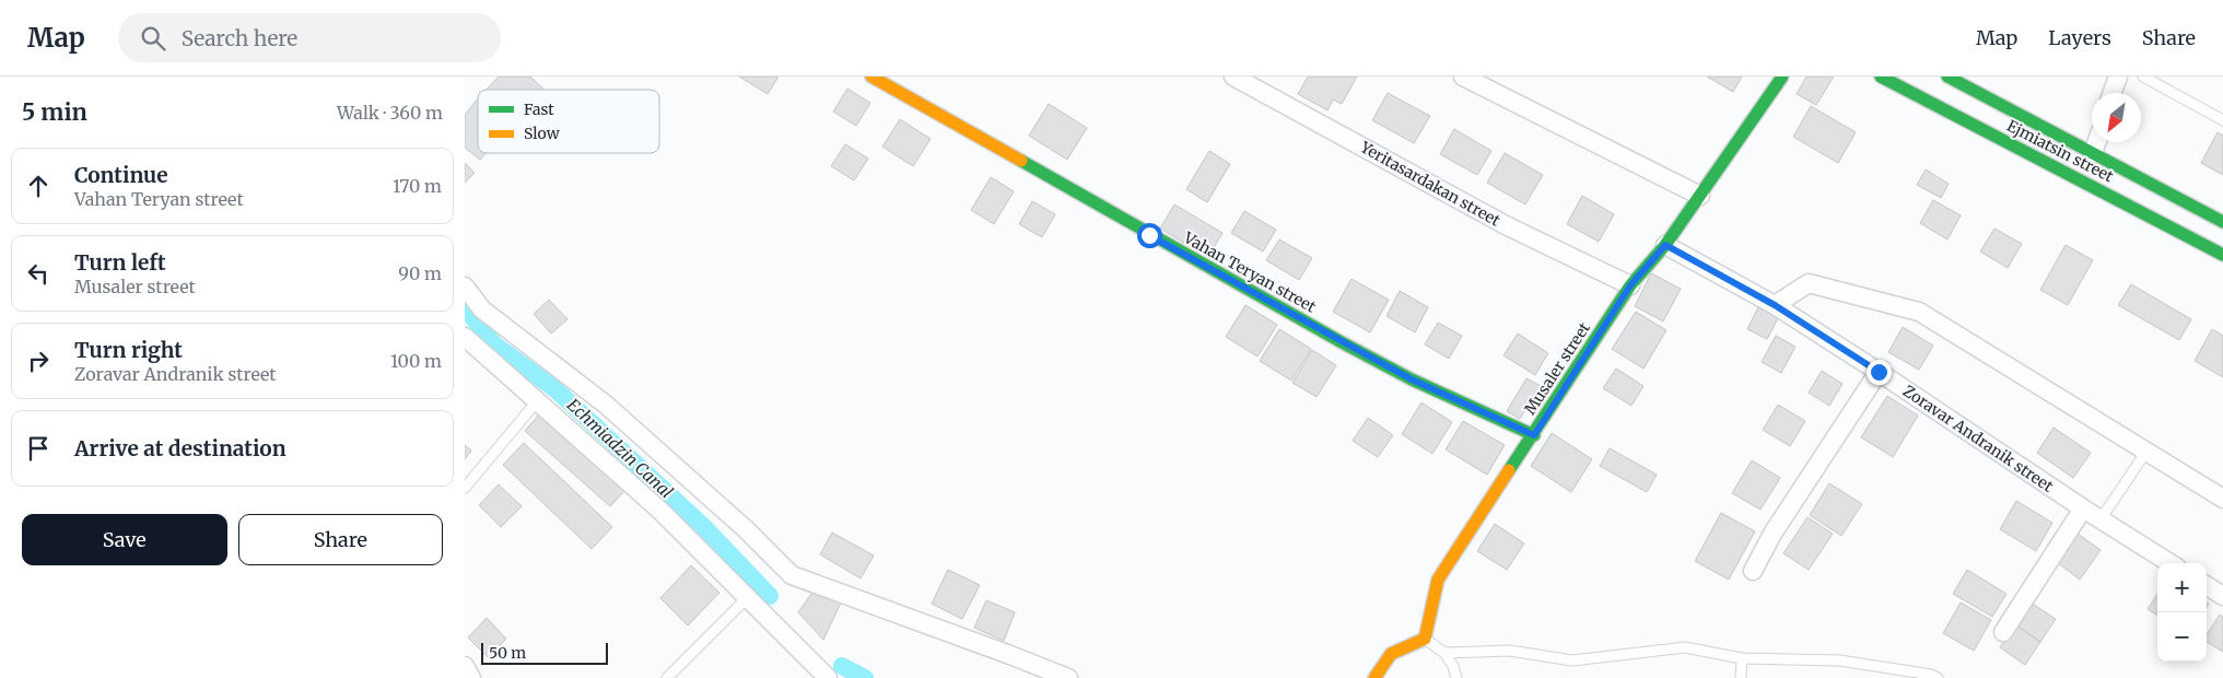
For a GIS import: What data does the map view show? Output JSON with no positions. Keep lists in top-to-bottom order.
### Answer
{
  "streets": {
    "main road": ["Ejmiatsin street", "Vahan Teryan street", "Musaler street"],
    "street": ["Yeritasardakan street", "Zoravar Andranik street"]
  },
  "crossings": [
    ["Yeritasardakan street", "Musaler street"],
    ["Vahan Teryan street", "Musaler street"],
    ["Musaler street", "Zoravar Andranik street"]
  ],
  "water": ["Echmiadzin Canal"],
  "legend": ["Fast", "Slow"],
  "scale_bar": "50 m",
  "north": "bottom left",
  "page": {
    "header": "Map",
    "search": "Search here",
    "nav": ["Map", "Layers", "Share"],
    "heading": ["5 min", "Walk · 360 m"],
    "list": [
      ["Continue", "Vahan Teryan street", "170 m"],
      ["Turn left", "Musaler street", "90 m"],
      ["Turn right", "Zoravar Andranik street", "100 m"],
      "Arrive at destination"
    ],
    "buttons": ["Save", "Share"],
    "map_buttons": ["+", "−"],
    "scale": "50 m"
  }
}
